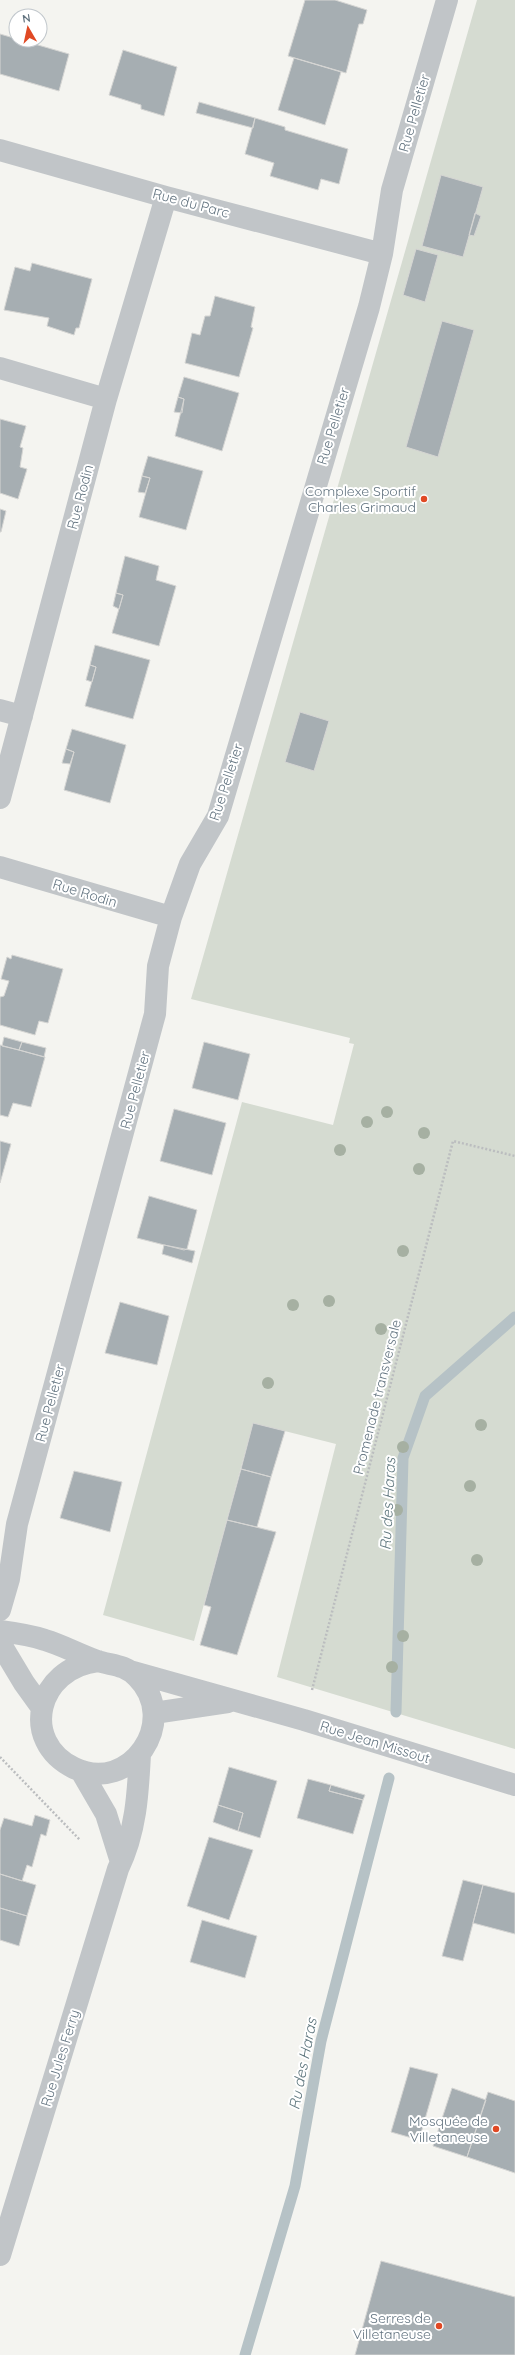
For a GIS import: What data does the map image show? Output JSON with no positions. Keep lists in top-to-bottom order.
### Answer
{
  "streets": {
    "street": [
      "Rue Pelletier",
      "Rue du Parc",
      "Rue Rodin",
      "Rue Jean Missout",
      "Rue Jules Ferry"
    ],
    "path": ["Promenade transversale"]
  },
  "crossings": [
    ["Rue Pelletier", "Rue du Parc"],
    ["Rue Pelletier", "Rue Rodin"],
    ["Rue du Parc", "Rue Rodin"],
    ["Promenade transversale", "Rue Jean Missout"],
    ["Rue Jean Missout", "Rue Jules Ferry"]
  ],
  "water": ["Ru des Haras"],
  "places": ["Complexe Sportif Charles Grimaud", "Mosquée de Villetaneuse", "Serres de Villetaneuse"],
  "north": "top"
}
